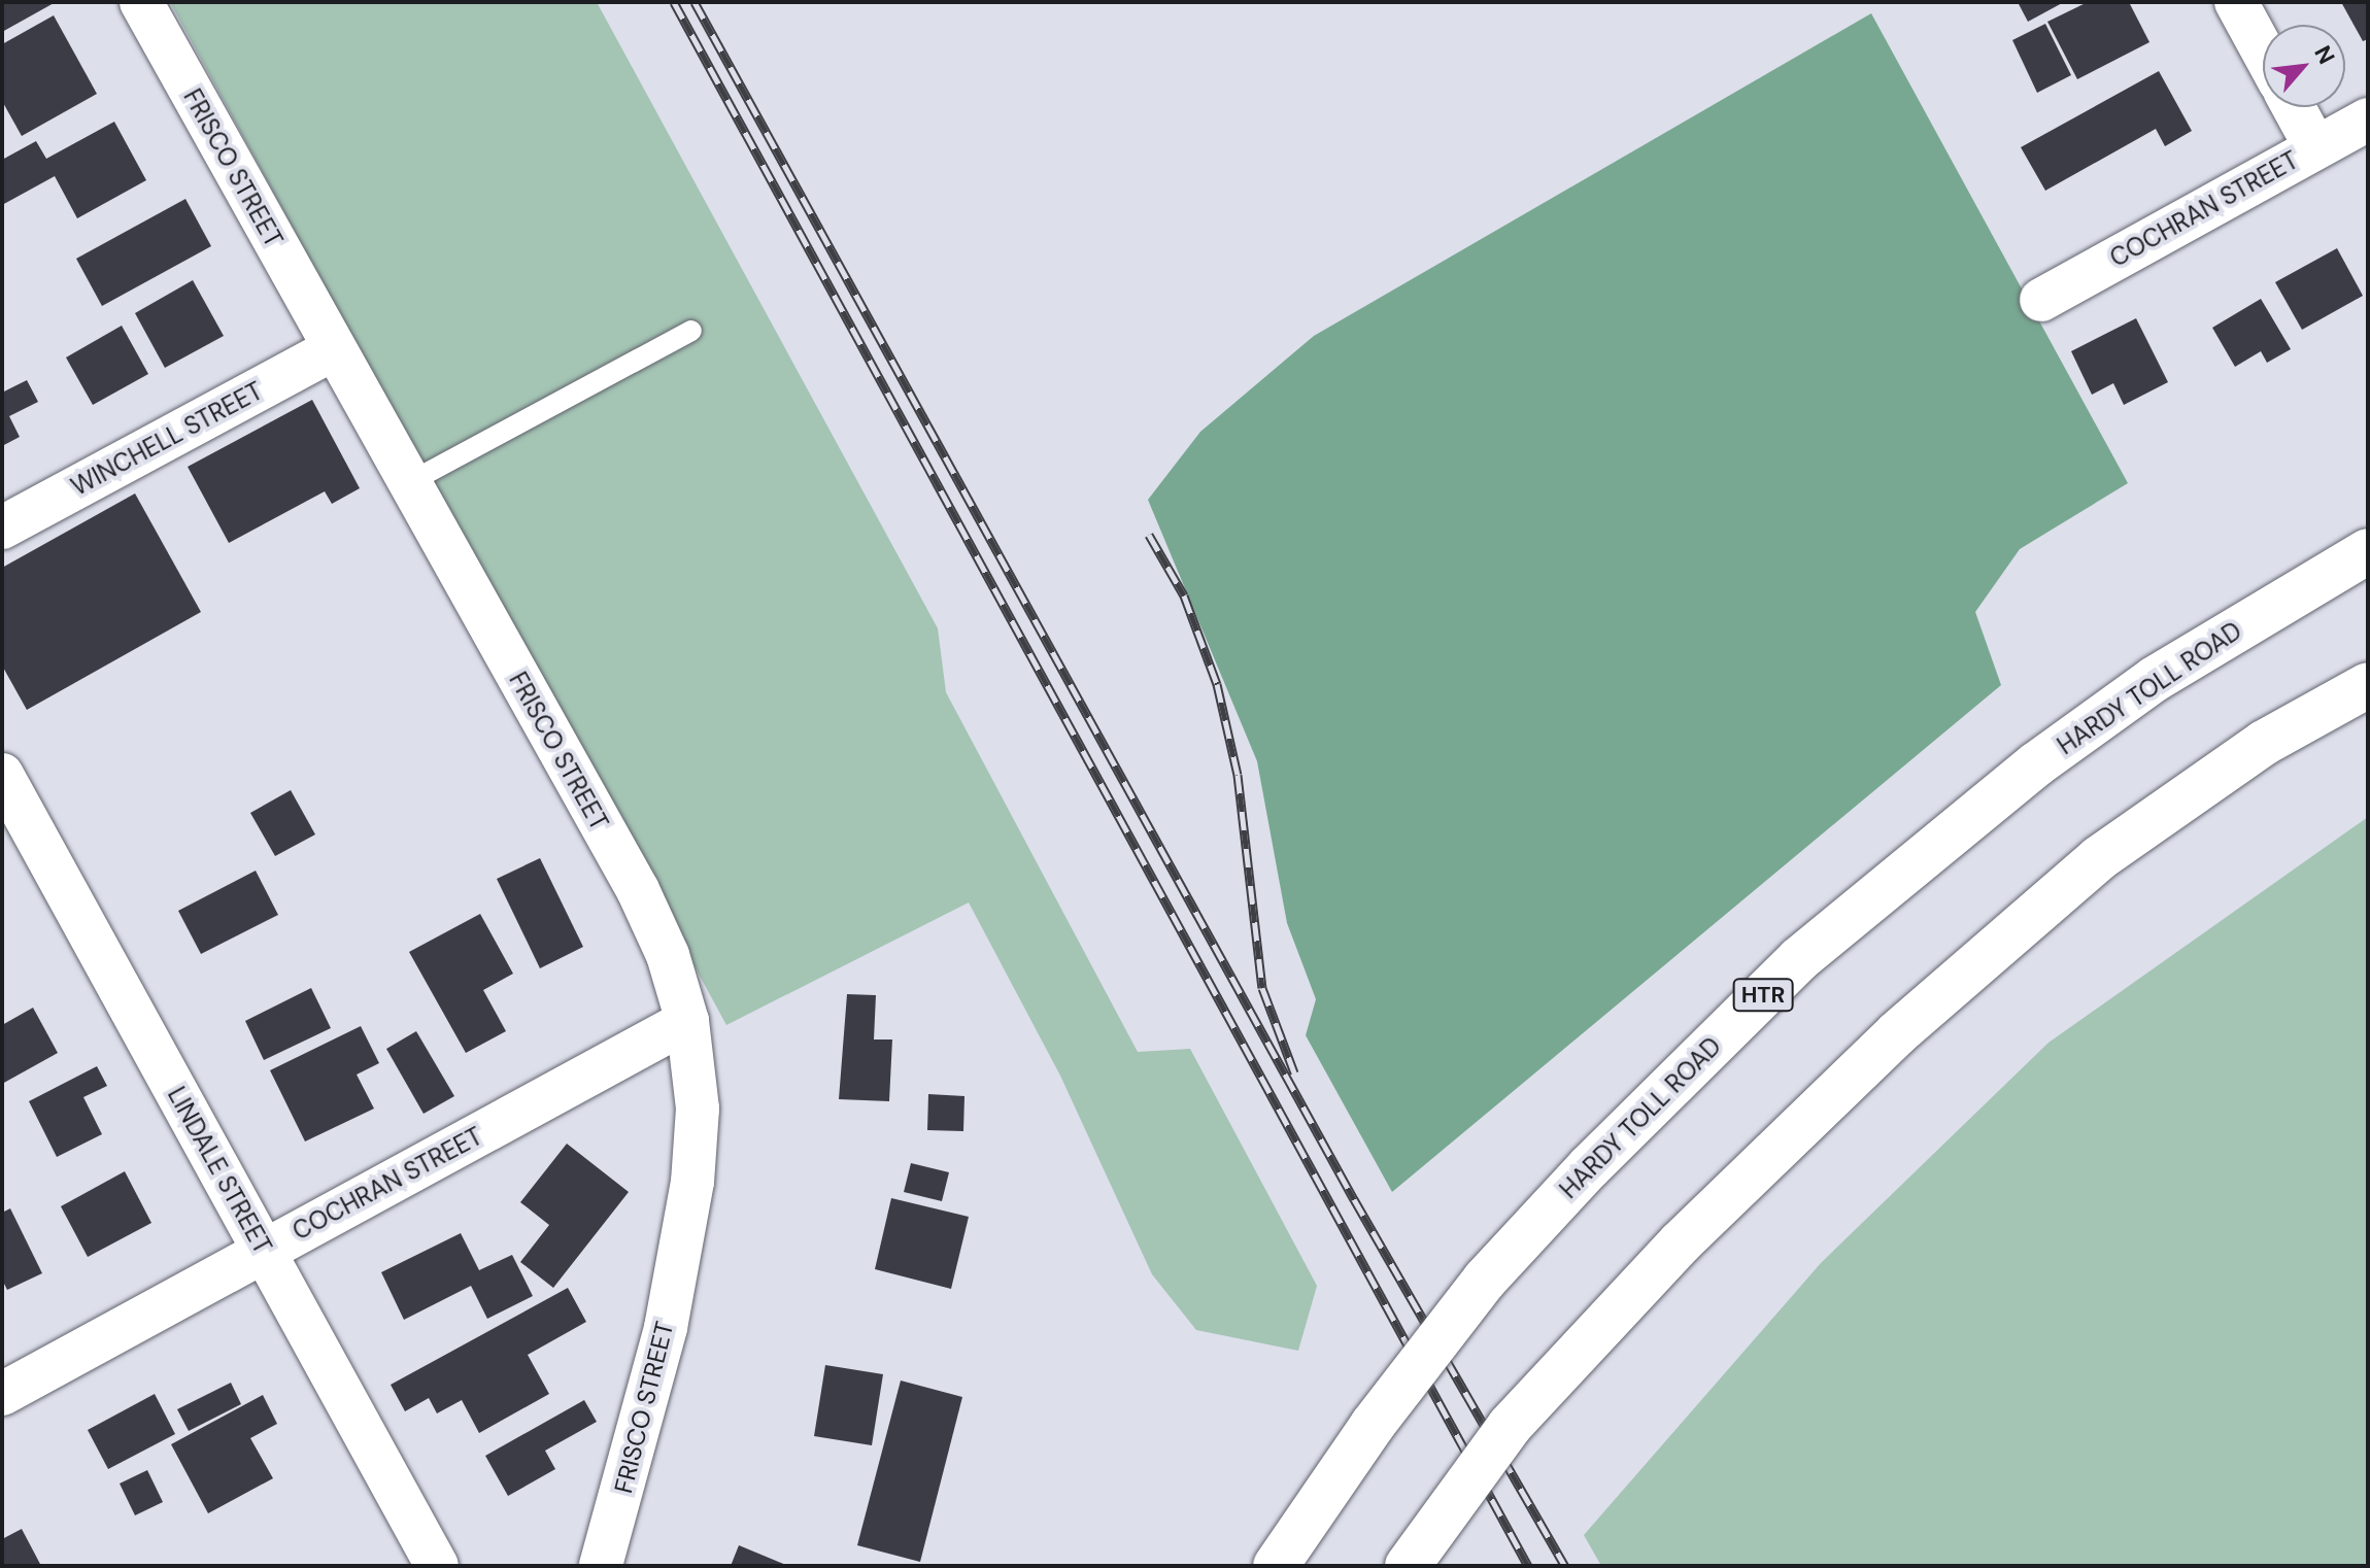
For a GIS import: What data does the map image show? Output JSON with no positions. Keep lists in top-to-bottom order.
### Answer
{
  "streets": {
    "highway": ["HARDY TOLL ROAD", "HTR"],
    "street": [
      "FRISCO STREET",
      "COCHRAN STREET",
      "WINCHELL STREET",
      "LINDALE STREET"
    ]
  },
  "crossings": [
    ["FRISCO STREET", "COCHRAN STREET"],
    ["FRISCO STREET", "WINCHELL STREET"],
    ["COCHRAN STREET", "LINDALE STREET"]
  ],
  "north": "top right"
}
